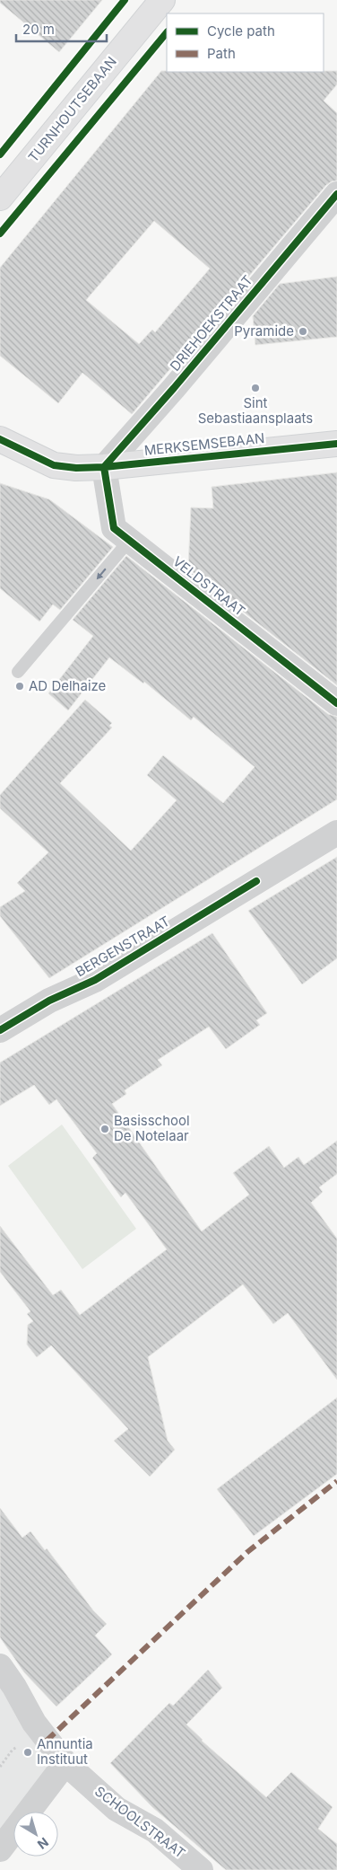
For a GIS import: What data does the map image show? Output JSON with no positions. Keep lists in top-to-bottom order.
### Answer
{
  "streets": {
    "main road": ["TURNHOUTSEBAAN", "MERKSEMSEBAAN"],
    "street": [
      "DRIEHOEKSTRAAT",
      "VELDSTRAAT",
      "BERGENSTRAAT",
      "SCHOOLSTRAAT"
    ]
  },
  "crossings": [
    ["DRIEHOEKSTRAAT", "MERKSEMSEBAAN"],
    ["DRIEHOEKSTRAAT", "VELDSTRAAT"],
    ["MERKSEMSEBAAN", "VELDSTRAAT"]
  ],
  "places": [
    "Pyramide",
    "Sint Sebastiaansplaats",
    "AD Delhaize",
    "Basisschool De Notelaar",
    "Annuntia Instituut"
  ],
  "legend": ["Cycle path", "Path"],
  "scale_bar": "20 m",
  "north": "bottom right"
}
